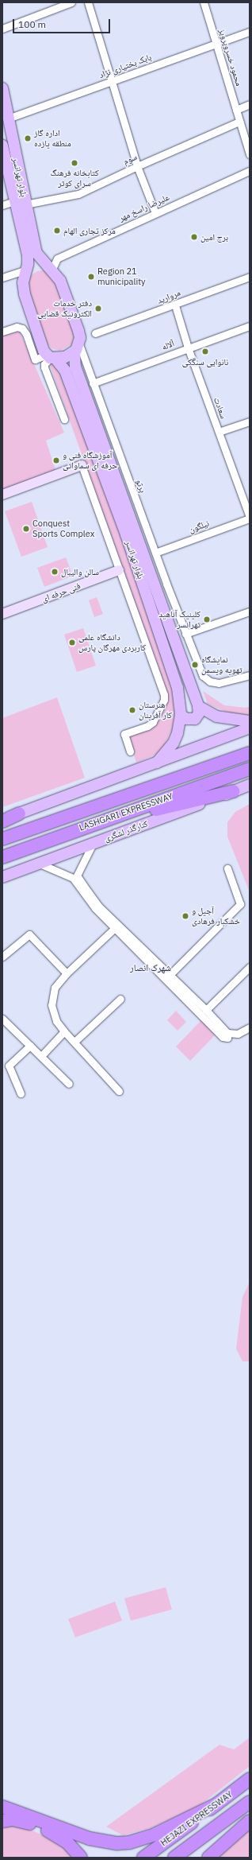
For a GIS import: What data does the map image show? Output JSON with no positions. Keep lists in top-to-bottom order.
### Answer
{
  "streets": {
    "highway": ["LASHGARI EXPRESSWAY", "HEJAZI EXPRESSWAY"],
    "main road": ["بلوار تهرانسر", "کنارگذر لشگری"],
    "street": [
      "محمود خسروپرویز",
      "بابک بختیاری نژاد",
      "سوم",
      "علیرضا راسخ مهر",
      "مروارید",
      "آلاله",
      "سعادت",
      "پرتو",
      "نیلگون",
      "فنی حرفه ای"
    ]
  },
  "crossings": [
    ["محمود خسروپرویز", "بابک بختیاری نژاد"],
    ["محمود خسروپرویز", "سوم"],
    ["بابک بختیاری نژاد", "بلوار تهرانسر"],
    ["سوم", "بلوار تهرانسر"],
    ["بلوار تهرانسر", "علیرضا راسخ مهر"],
    ["بلوار تهرانسر", "پرتو"],
    ["مروارید", "سعادت"],
    ["آلاله", "سعادت"],
    ["آلاله", "پرتو"],
    ["سعادت", "نیلگون"],
    ["پرتو", "نیلگون"]
  ],
  "districts": ["شهرک انصار"],
  "places": [
    "اداره گاز منطقه یازده",
    "کتابخانه فرهنگ سرای کوثر",
    "مرکز تجاری الهام",
    "برج امین",
    "Region 21 municipality",
    "دفتر خدمات الکترونیک قضایی",
    "نانوایی سنگکی",
    "آموزشگاه فنی و حرفه ای سماواتی",
    "Conquest Sports Complex",
    "سالن والیبال",
    "کلینیک آناهید تهرانسر",
    "دانشگاه علمی کاربردی مهرگان پارس",
    "نمایشگاه تهویه ویسمن",
    "هنرستان کار آفرینان",
    "آجیل و خشکبار فرهادی"
  ],
  "scale_bar": "100 m"
}
